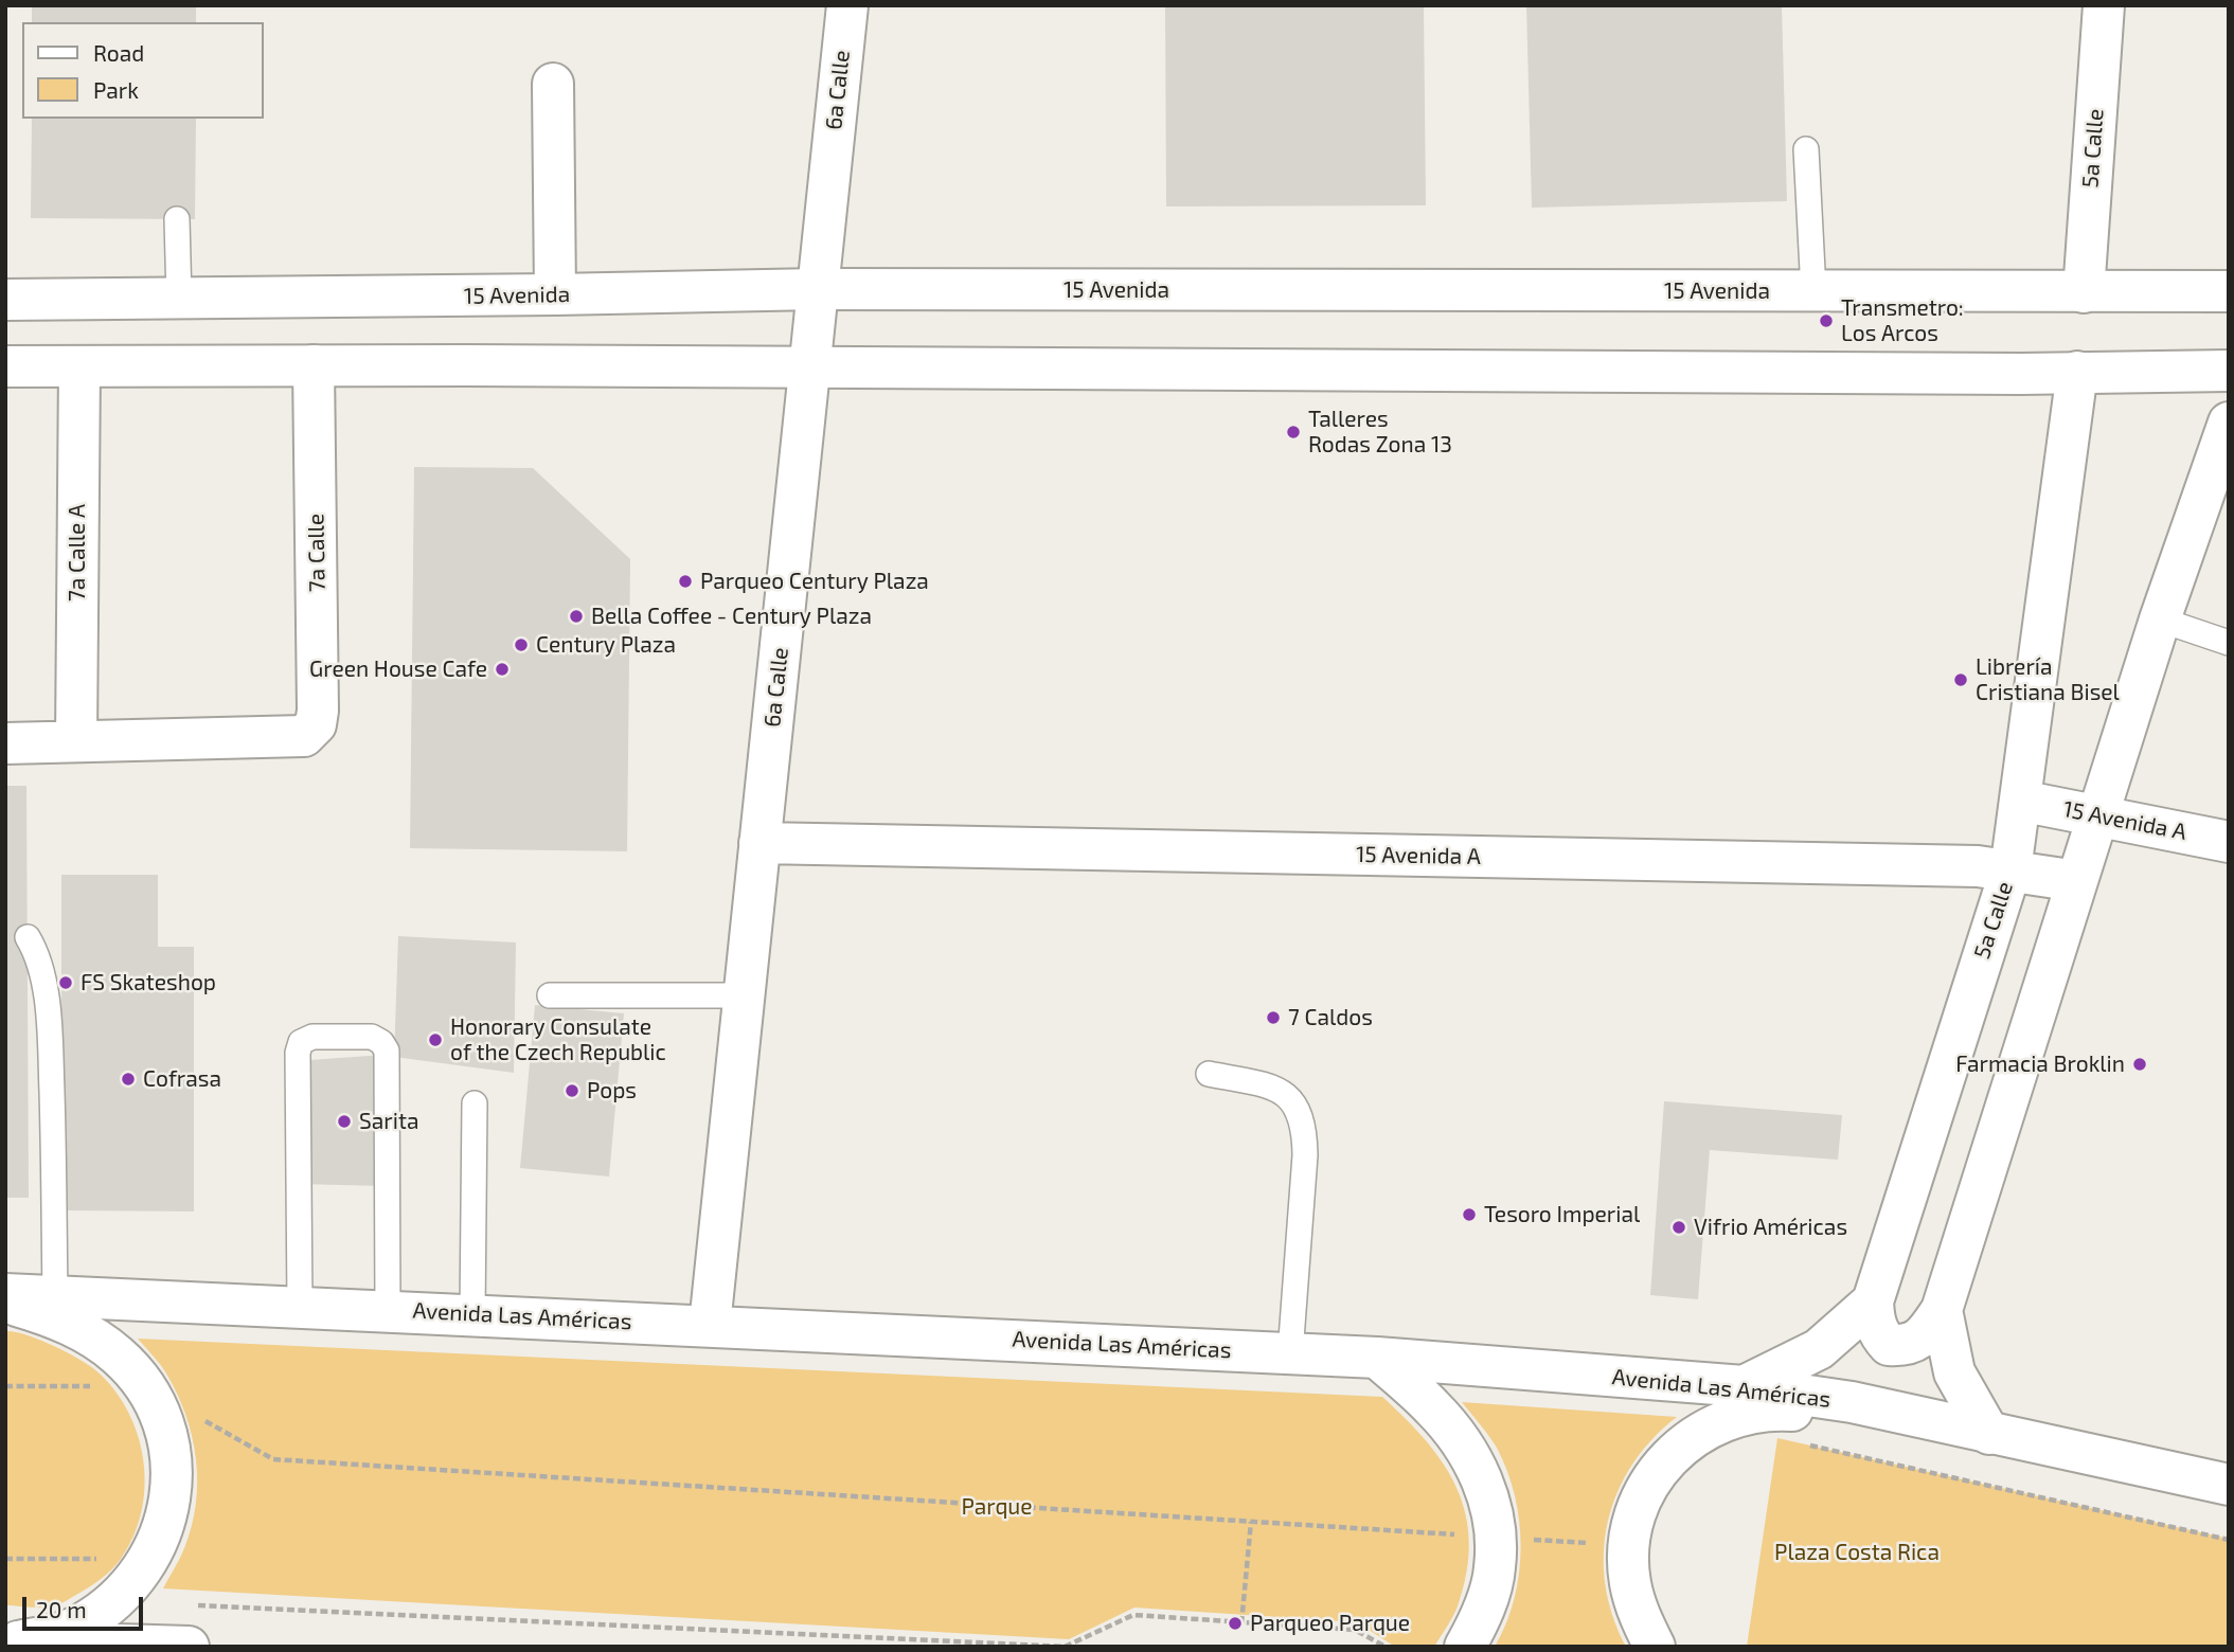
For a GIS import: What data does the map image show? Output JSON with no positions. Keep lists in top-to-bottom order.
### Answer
{
  "streets": {
    "street": [
      "6a Calle",
      "5a Calle",
      "15 Avenida",
      "7a Calle A",
      "7a Calle",
      "15 Avenida A",
      "Avenida Las Américas"
    ]
  },
  "crossings": [
    ["6a Calle", "15 Avenida"],
    ["6a Calle", "15 Avenida A"],
    ["6a Calle", "Avenida Las Américas"],
    ["5a Calle", "15 Avenida"],
    ["5a Calle", "15 Avenida A"],
    ["7a Calle A", "7a Calle"]
  ],
  "parks": ["Parque", "Plaza Costa Rica"],
  "places": [
    "Transmetro: Los Arcos",
    "Talleres Rodas Zona 13",
    "Parqueo Century Plaza",
    "Bella Coffee - Century Plaza",
    "Century Plaza",
    "Green House Cafe",
    "Librería Cristiana Bisel",
    "FS Skateshop",
    "7 Caldos",
    "Honorary Consulate of the Czech Republic",
    "Farmacia Broklin",
    "Cofrasa",
    "Pops",
    "Sarita",
    "Tesoro Imperial",
    "Vifrio Américas",
    "Parqueo Parque"
  ],
  "legend": ["Road", "Park"],
  "scale_bar": "20 m"
}
